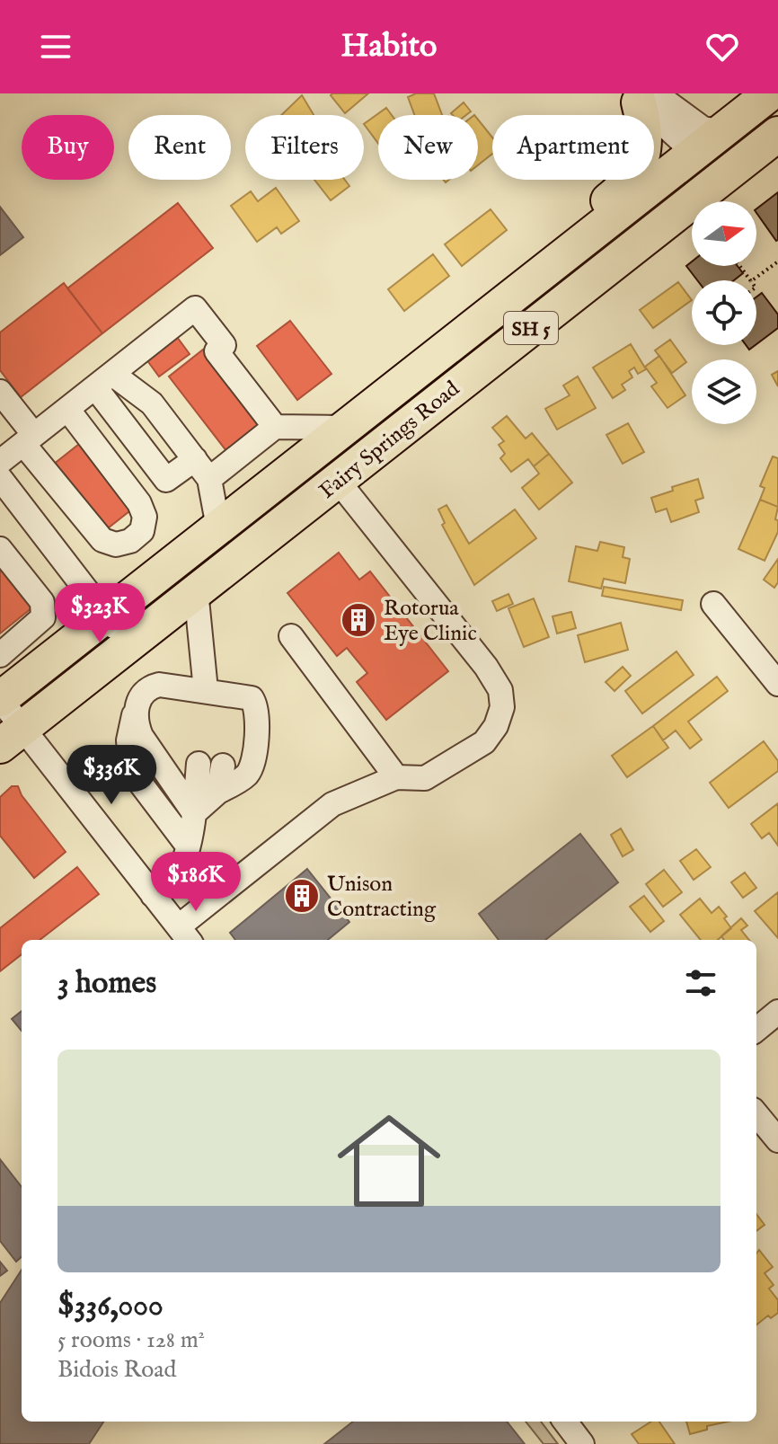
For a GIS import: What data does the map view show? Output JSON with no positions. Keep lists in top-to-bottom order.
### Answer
{
  "streets": {
    "highway": ["SH 5", "Fairy Springs Road"]
  },
  "crossings": [
    ["SH 5", "Fairy Springs Road"]
  ],
  "places": {
    "building": ["Rotorua Eye Clinic", "Unison Contracting"]
  },
  "north": "right",
  "page": {
    "header": "Habito",
    "chip": [
      "Buy",
      "Rent",
      "Filters",
      "New",
      "Apartment"
    ],
    "price": ["$323K", "$336K", "$186K"],
    "heading": "3 homes",
    "list": [
      {
        "name": "$336,000",
        "note": "5 rooms · 128 m² · Bidois Road"
      }
    ]
  }
}
